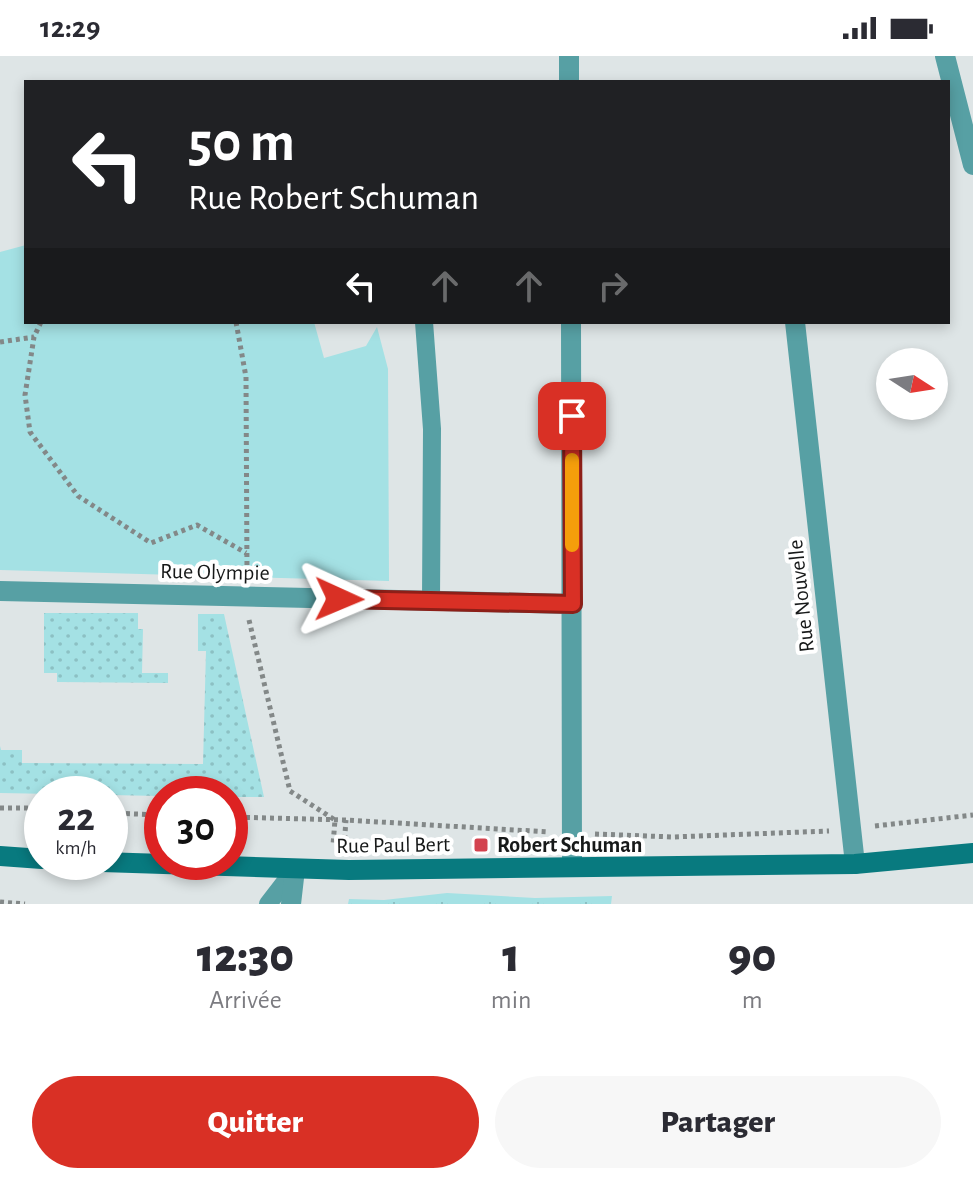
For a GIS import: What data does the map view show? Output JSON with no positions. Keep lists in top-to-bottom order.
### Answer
{
  "streets": {
    "street": ["Rue Olympie", "Rue Nouvelle", "Rue Paul Bert"]
  },
  "crossings": [
    ["Rue Nouvelle", "Rue Paul Bert"]
  ],
  "places": {
    "transit": ["Robert Schuman"]
  },
  "north": "right",
  "page": {
    "status": "12:29",
    "turn": ["50 m", "Rue Robert Schuman"],
    "speed": "22 km/h",
    "limit": "30",
    "eta": [
      "12:30",
      "Arrivée",
      "1",
      "min",
      "90",
      "m"
    ],
    "buttons": ["Quitter", "Partager"]
  }
}
